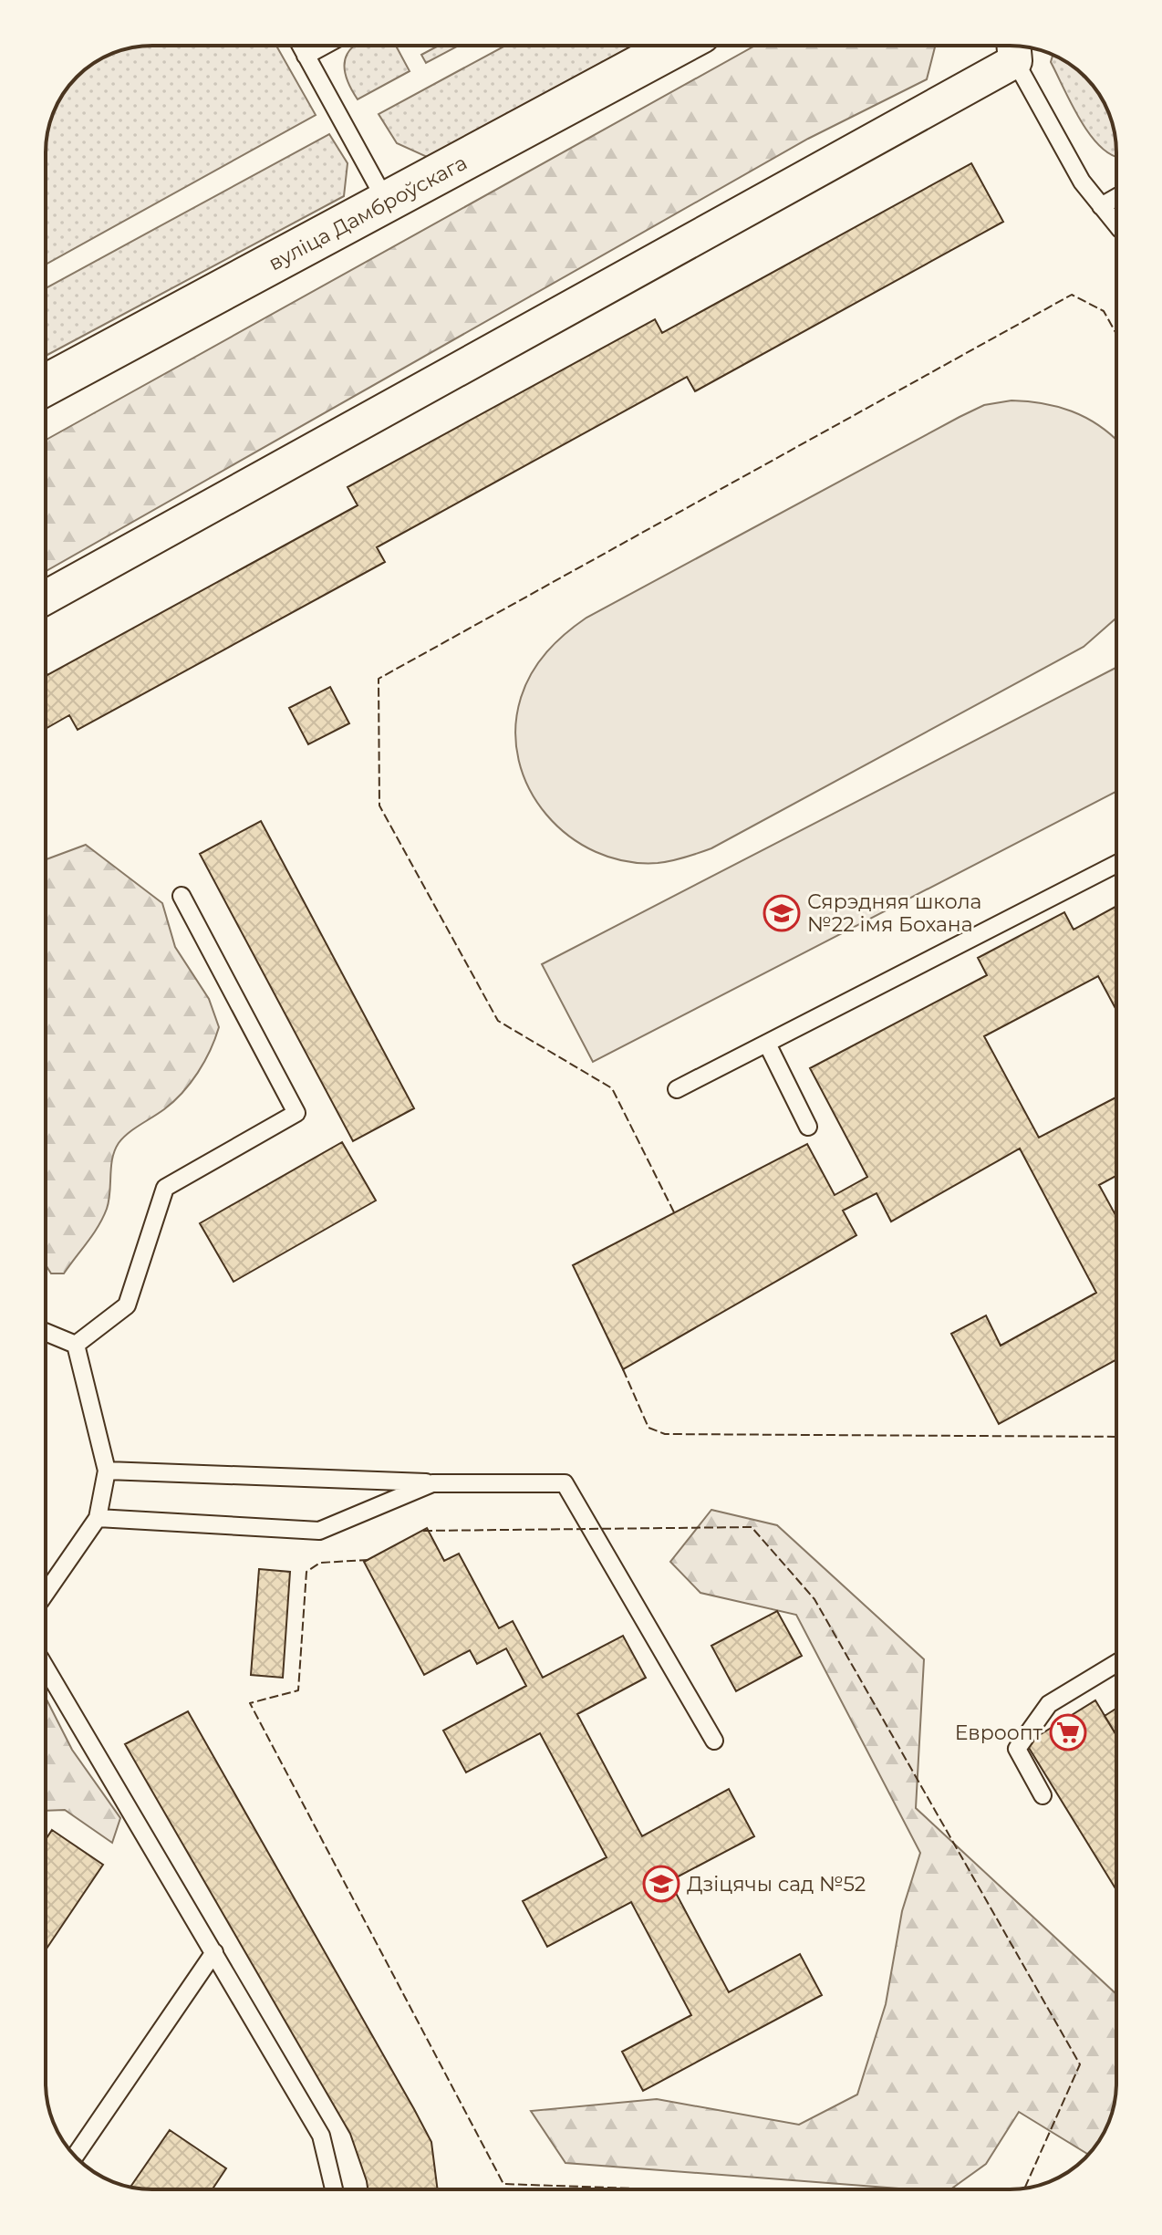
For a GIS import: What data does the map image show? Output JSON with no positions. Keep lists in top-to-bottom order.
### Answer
{
  "streets": {
    "main road": ["вуліца Дамброўскага"]
  },
  "places": {
    "school or university": ["Сярэдняя школа №22 імя Бохана", "Дзіцячы сад №52"],
    "supermarket": ["Евроопт"]
  }
}
